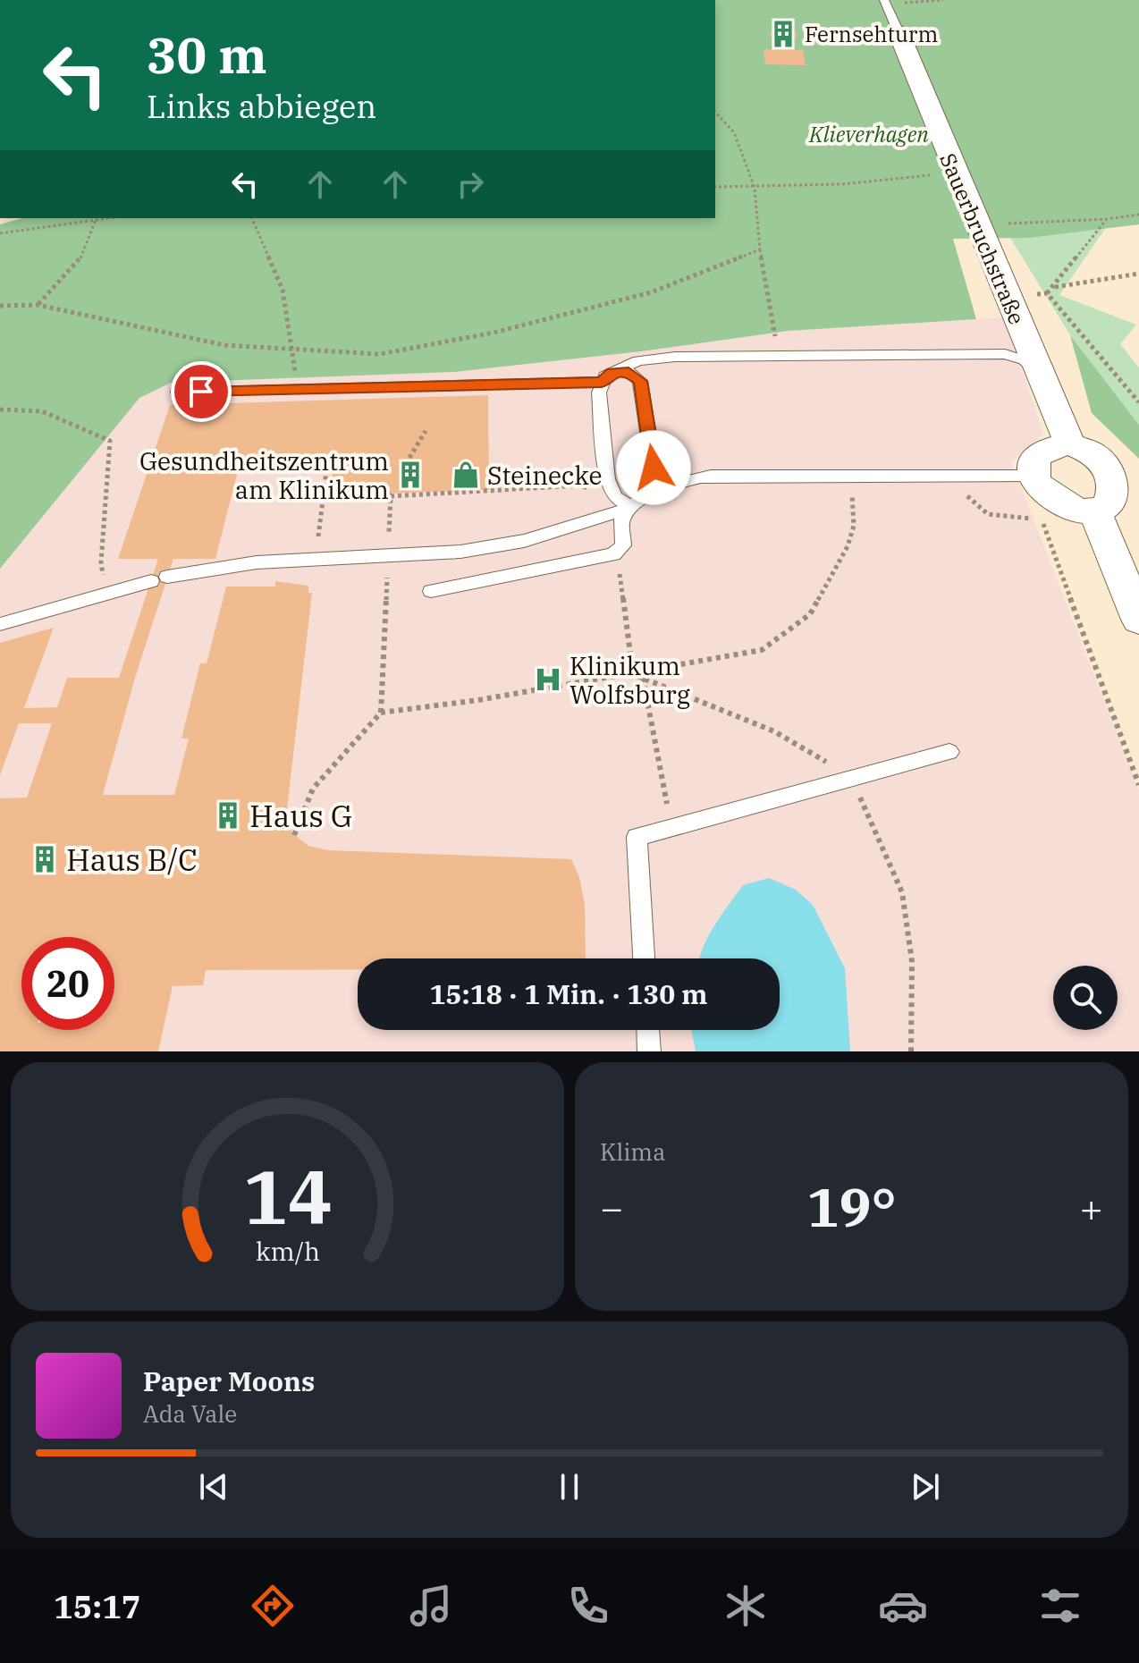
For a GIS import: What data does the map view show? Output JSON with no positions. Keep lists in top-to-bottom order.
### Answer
{
  "streets": {
    "street": ["Sauerbruchstraße"]
  },
  "parks": ["Klieverhagen"],
  "places": {
    "building": [
      "Fernsehturm",
      "Gesundheitszentrum am Klinikum",
      "Haus G",
      "Haus B/C"
    ],
    "shop": ["Steinecke"],
    "hospital": ["Klinikum Wolfsburg"]
  },
  "page": {
    "turn": ["30 m", "Links abbiegen"],
    "limit": "20",
    "trip": "15:18 · 1 Min. · 130 m",
    "tile": "Klima",
    "heat": ["−", "19°", "+"],
    "song": ["Paper Moons", "Ada Vale"],
    "tabs": "15:17",
    "gauge": ["14", "km/h"]
  }
}
